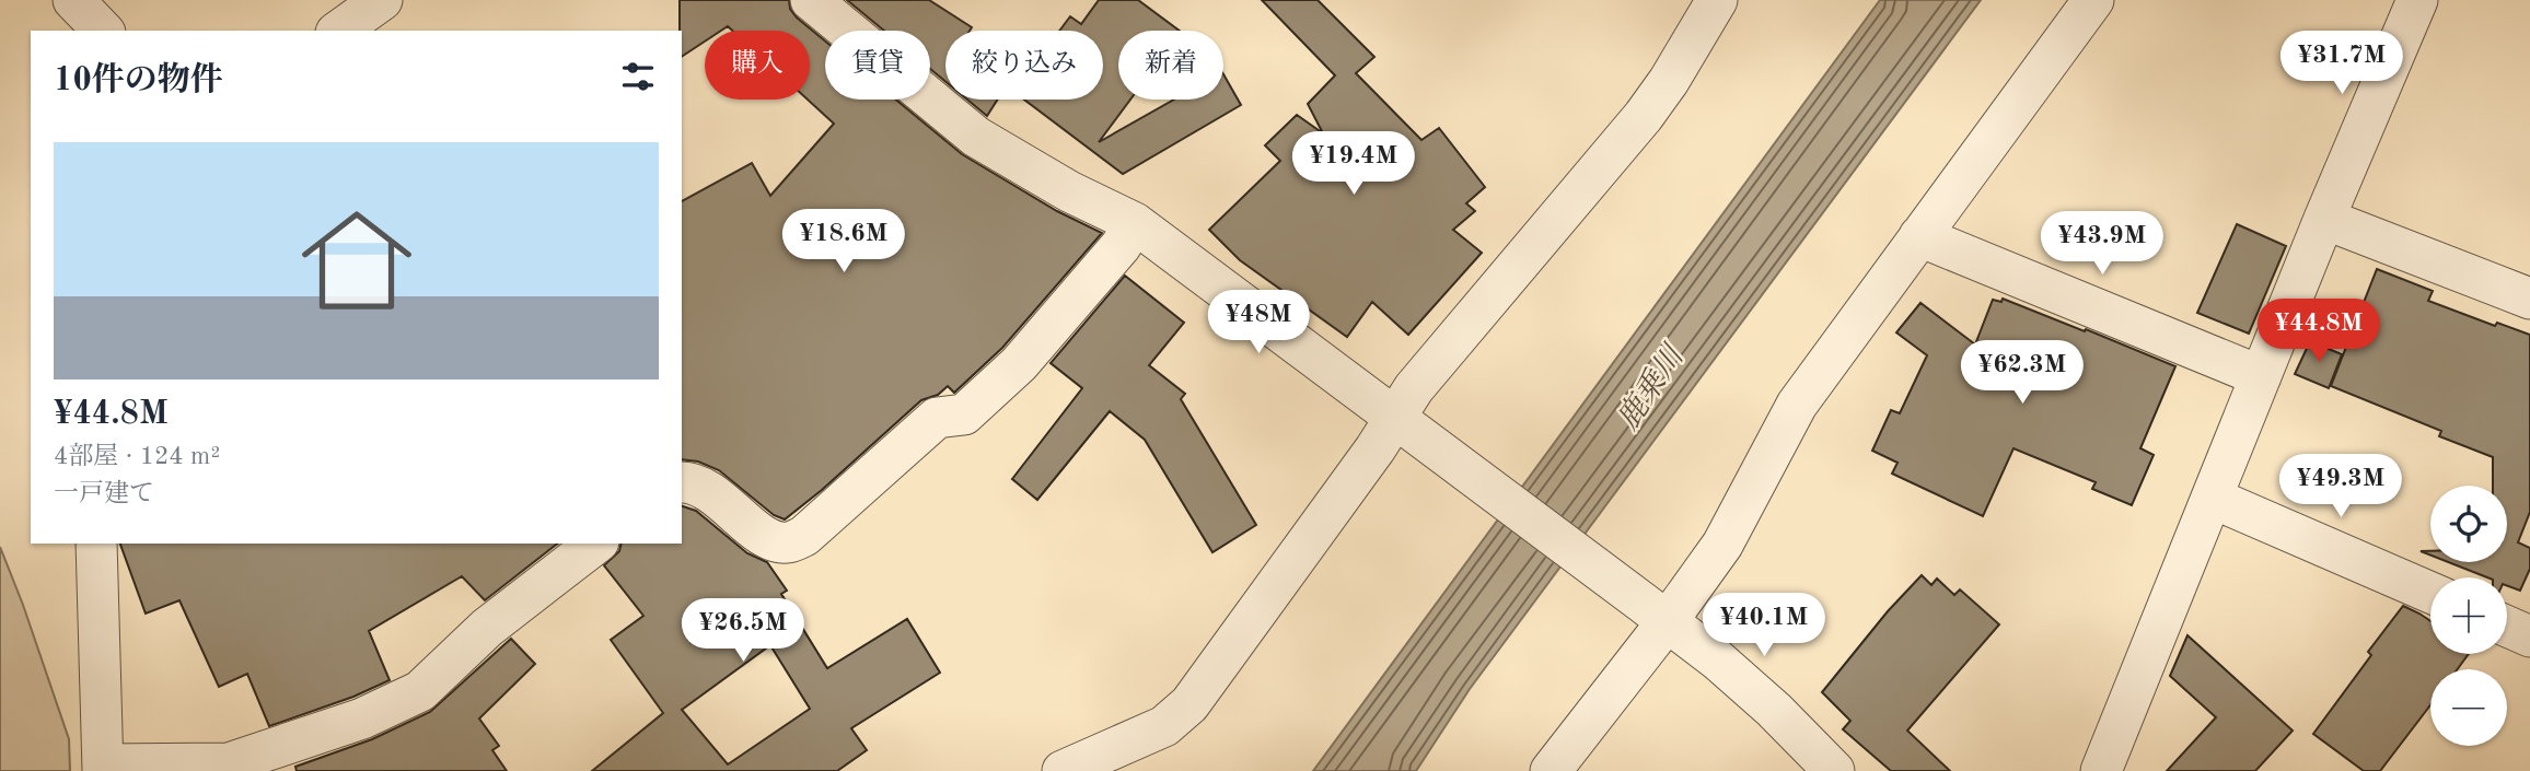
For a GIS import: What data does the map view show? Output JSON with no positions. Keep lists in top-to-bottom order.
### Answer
{
  "water": ["鹿乗川"],
  "page": {
    "price": [
      "¥31.7M",
      "¥19.4M",
      "¥18.6M",
      "¥43.9M",
      "¥48M",
      "¥44.8M",
      "¥62.3M",
      "¥49.3M",
      "¥40.1M",
      "¥26.5M"
    ],
    "chip": [
      "購入",
      "賃貸",
      "絞り込み",
      "新着"
    ],
    "heading": "10件の物件",
    "list": [
      {
        "name": "¥44.8M",
        "note": "4部屋 · 124 m² · 一戸建て"
      }
    ],
    "map_buttons": ["+", "−"]
  }
}
